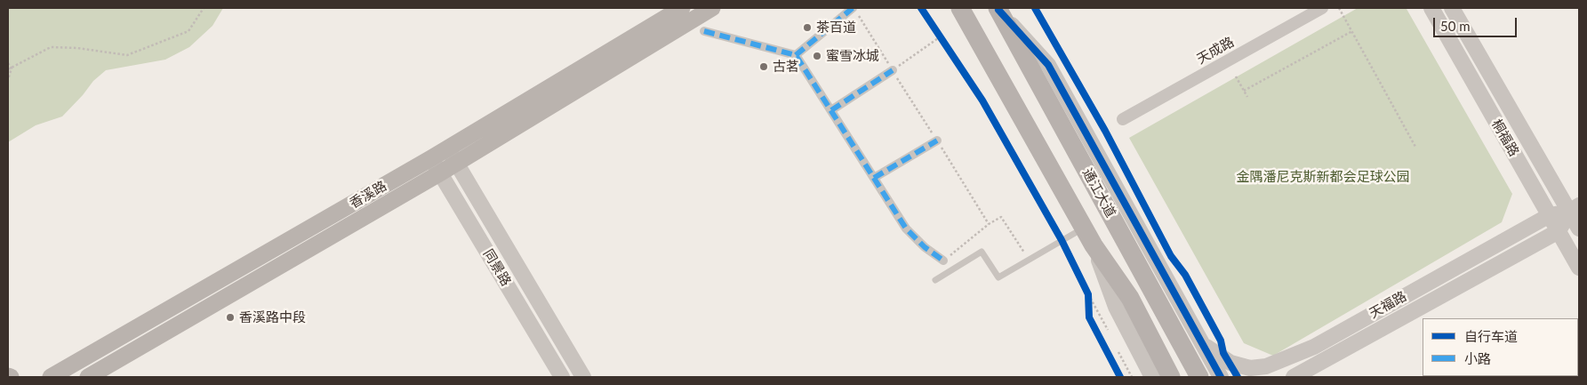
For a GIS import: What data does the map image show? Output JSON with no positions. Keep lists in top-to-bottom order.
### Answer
{
  "streets": {
    "main road": ["通江大道", "香溪路"],
    "street": [
      "天成路",
      "桐福路",
      "同景路",
      "天福路"
    ]
  },
  "crossings": [
    ["桐福路", "天福路"],
    ["通江大道", "天福路"],
    ["香溪路", "同景路"]
  ],
  "parks": ["金隅潘尼克斯新都会足球公园"],
  "places": [
    "茶百道",
    "蜜雪冰城",
    "古茗",
    "香溪路中段"
  ],
  "legend": ["自行车道", "小路"],
  "scale_bar": "50 m"
}
